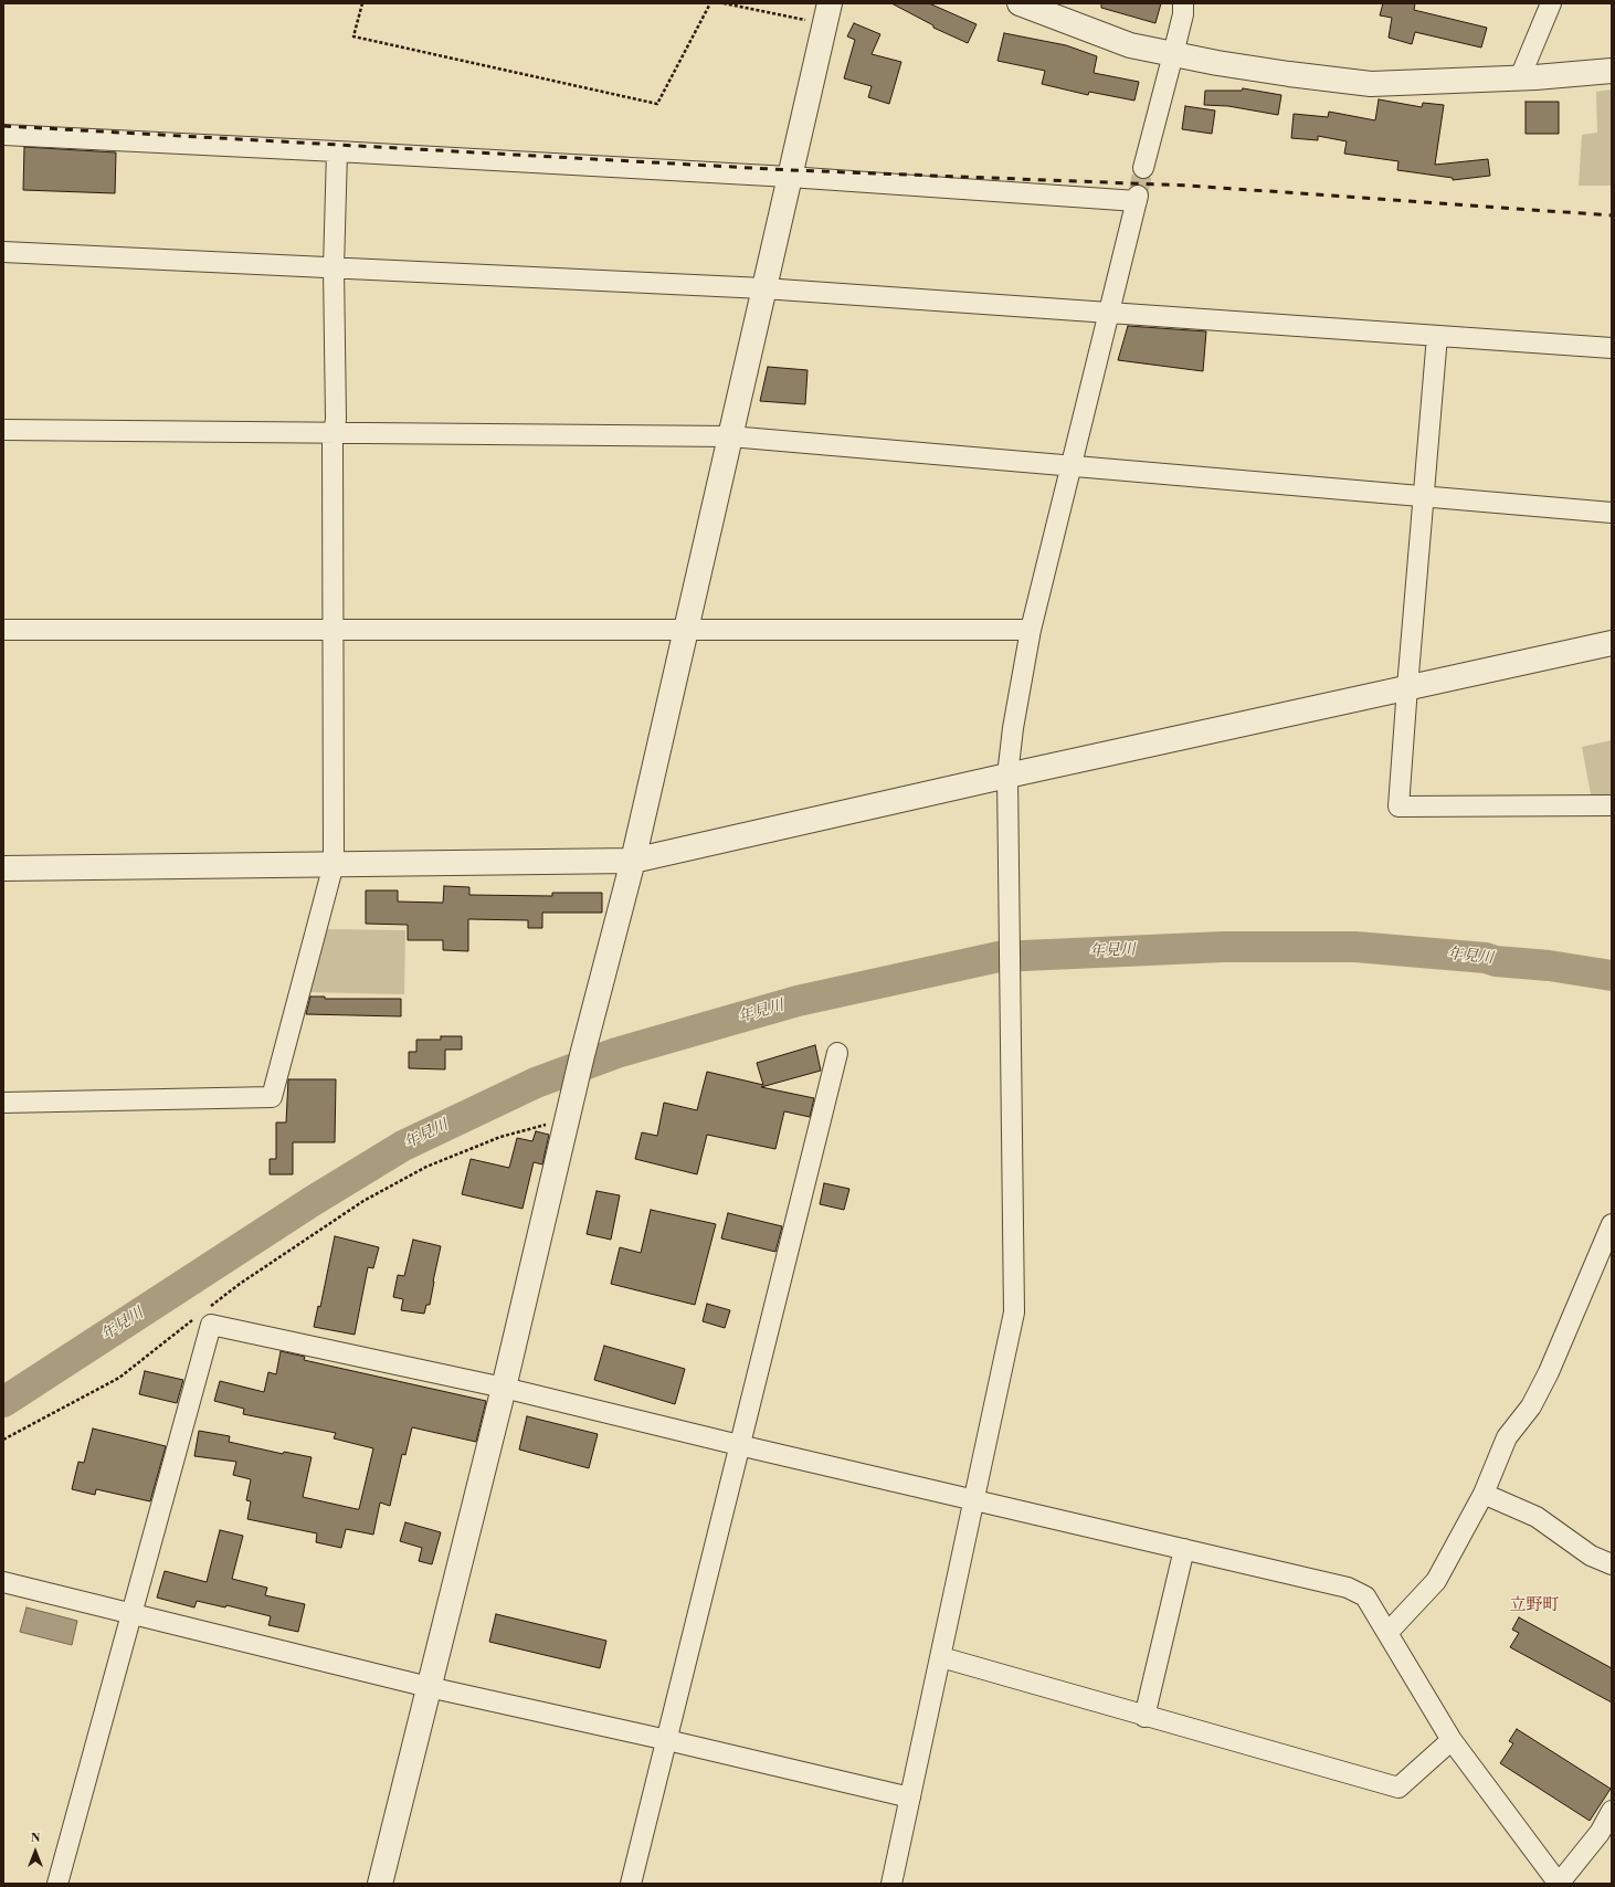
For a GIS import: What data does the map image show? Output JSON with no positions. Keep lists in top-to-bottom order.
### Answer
{
  "districts": ["立野町"],
  "water": ["年見川"],
  "north": "top"
}
